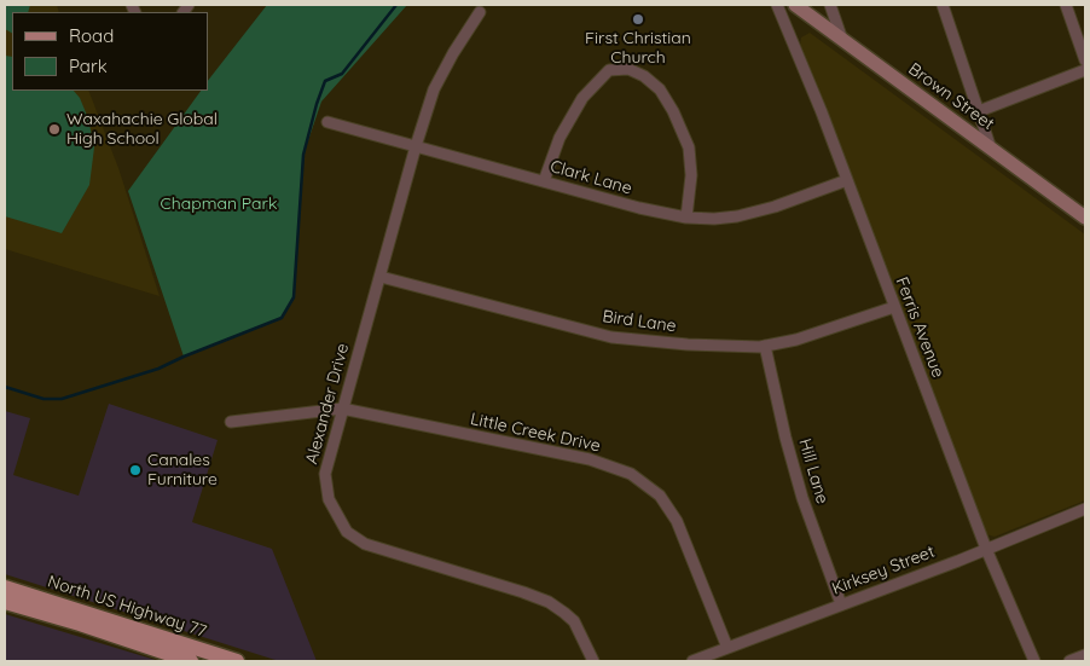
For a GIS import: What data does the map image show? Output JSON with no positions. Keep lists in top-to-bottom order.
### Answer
{
  "streets": {
    "main road": ["Brown Street", "North US Highway 77"],
    "street": [
      "Clark Lane",
      "Bird Lane",
      "Ferris Avenue",
      "Alexander Drive",
      "Little Creek Drive",
      "Hill Lane",
      "Kirksey Street"
    ]
  },
  "crossings": [
    ["Clark Lane", "Ferris Avenue"],
    ["Clark Lane", "Alexander Drive"],
    ["Bird Lane", "Ferris Avenue"],
    ["Bird Lane", "Alexander Drive"],
    ["Bird Lane", "Hill Lane"],
    ["Ferris Avenue", "Kirksey Street"],
    ["Alexander Drive", "Little Creek Drive"],
    ["Little Creek Drive", "Kirksey Street"],
    ["Hill Lane", "Kirksey Street"]
  ],
  "parks": ["Chapman Park"],
  "places": ["First Christian Church", "Waxahachie Global High School", "Canales Furniture"],
  "legend": ["Road", "Park"]
}
